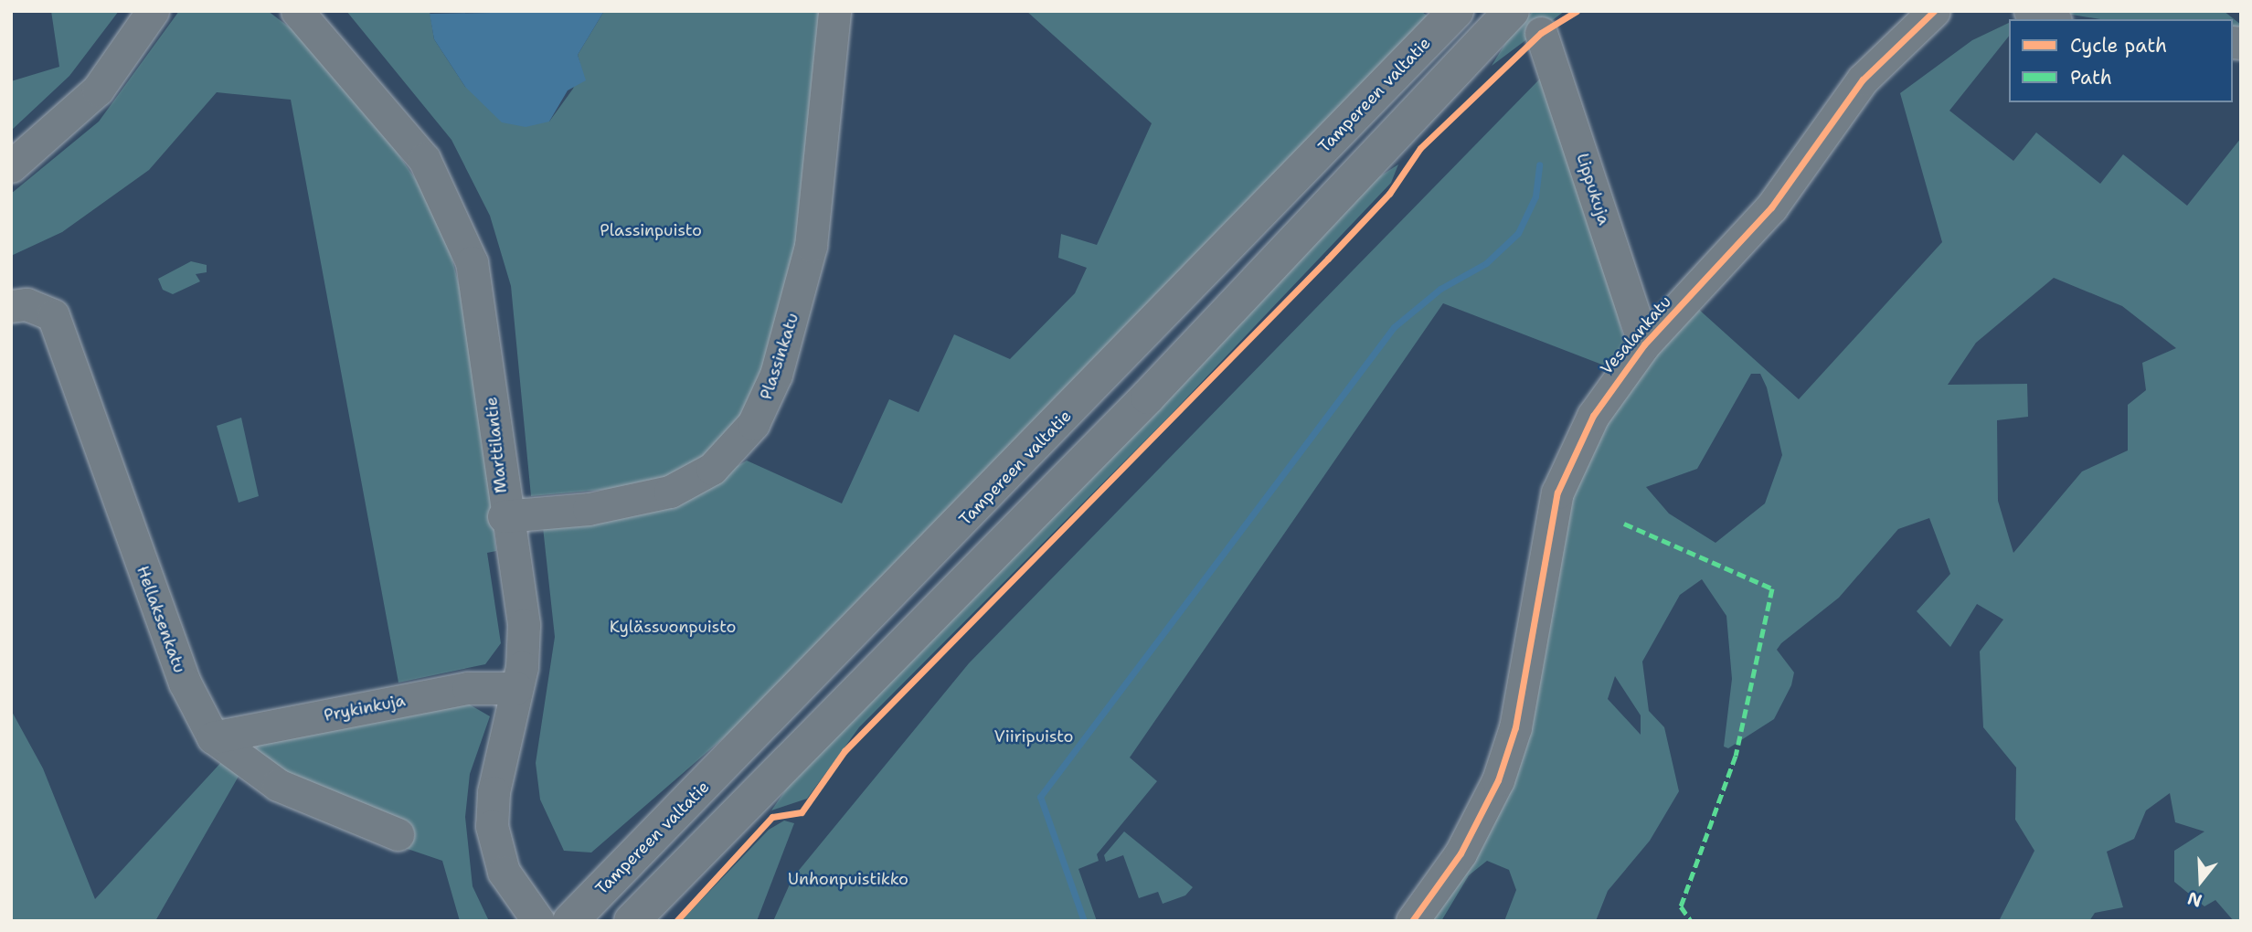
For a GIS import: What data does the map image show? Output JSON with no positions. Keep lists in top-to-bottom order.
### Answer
{
  "streets": {
    "highway": ["Tampereen valtatie"],
    "street": [
      "Lippukuja",
      "Vesalankatu",
      "Plassinkatu",
      "Marttilantie",
      "Hellaksenkatu",
      "Prykinkuja"
    ]
  },
  "crossings": [
    ["Lippukuja", "Vesalankatu"],
    ["Plassinkatu", "Marttilantie"],
    ["Marttilantie", "Prykinkuja"],
    ["Hellaksenkatu", "Prykinkuja"]
  ],
  "parks": [
    "Plassinpuisto",
    "Kylässuonpuisto",
    "Viiripuisto",
    "Unhonpuistikko"
  ],
  "legend": ["Cycle path", "Path"],
  "north": "bottom"
}
